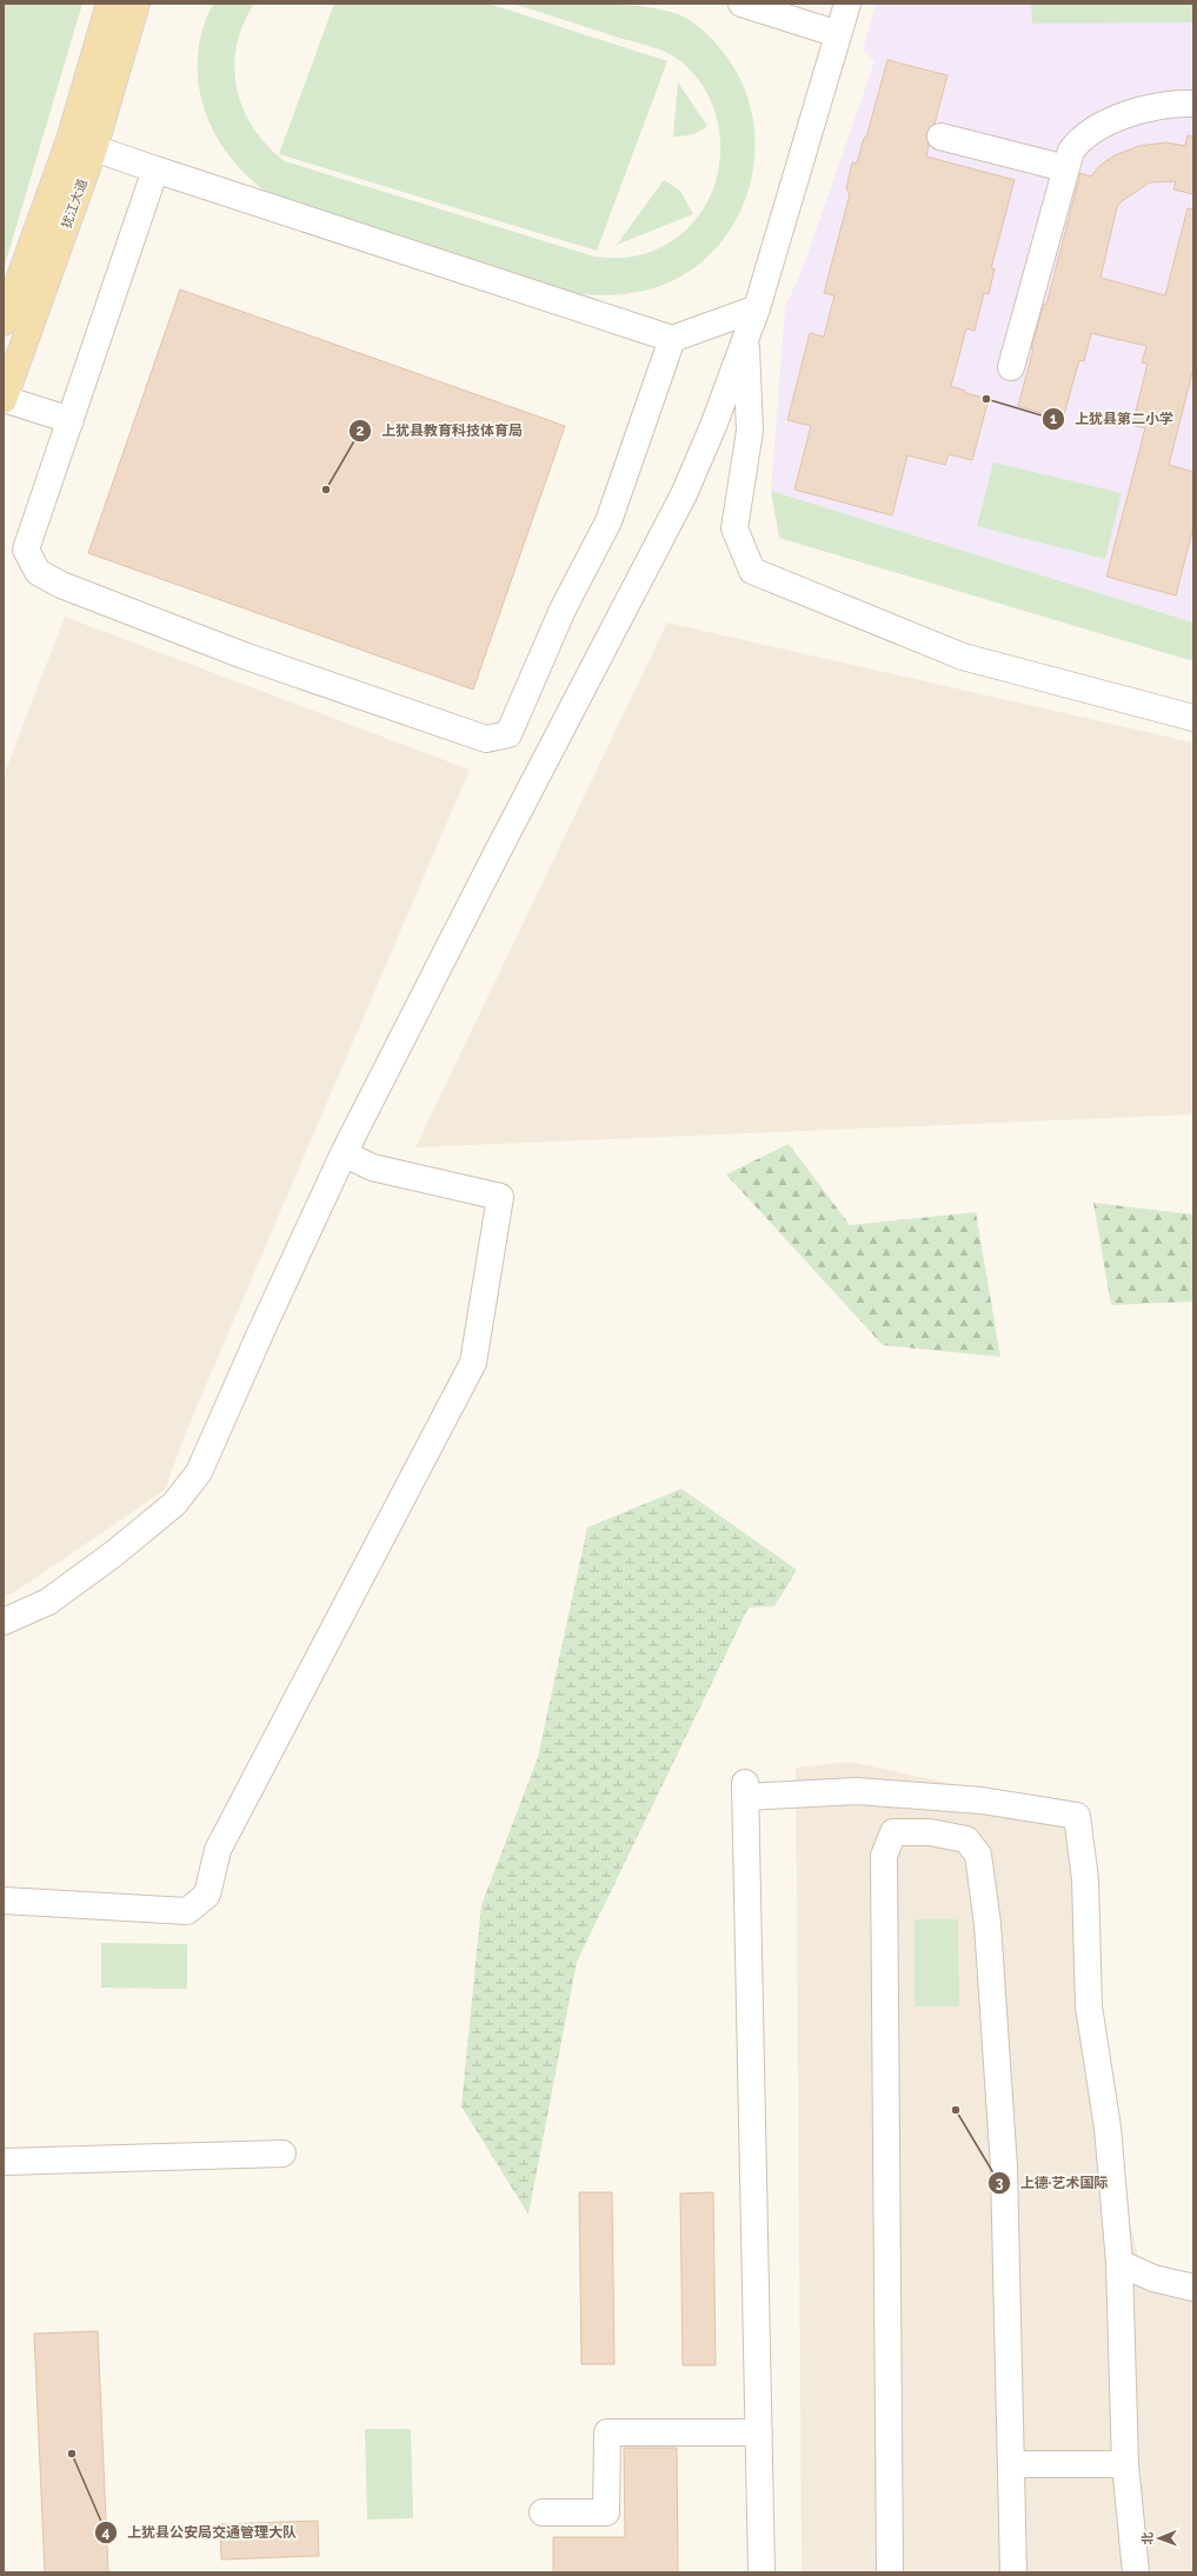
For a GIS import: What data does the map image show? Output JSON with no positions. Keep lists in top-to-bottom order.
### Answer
{
  "streets": {
    "main road": ["犹江大道"]
  },
  "places": [
    "上犹县第二小学",
    "上犹县教育科技体育局",
    "上德·艺术国际",
    "上犹县公安局交通管理大队"
  ],
  "north": "left"
}
